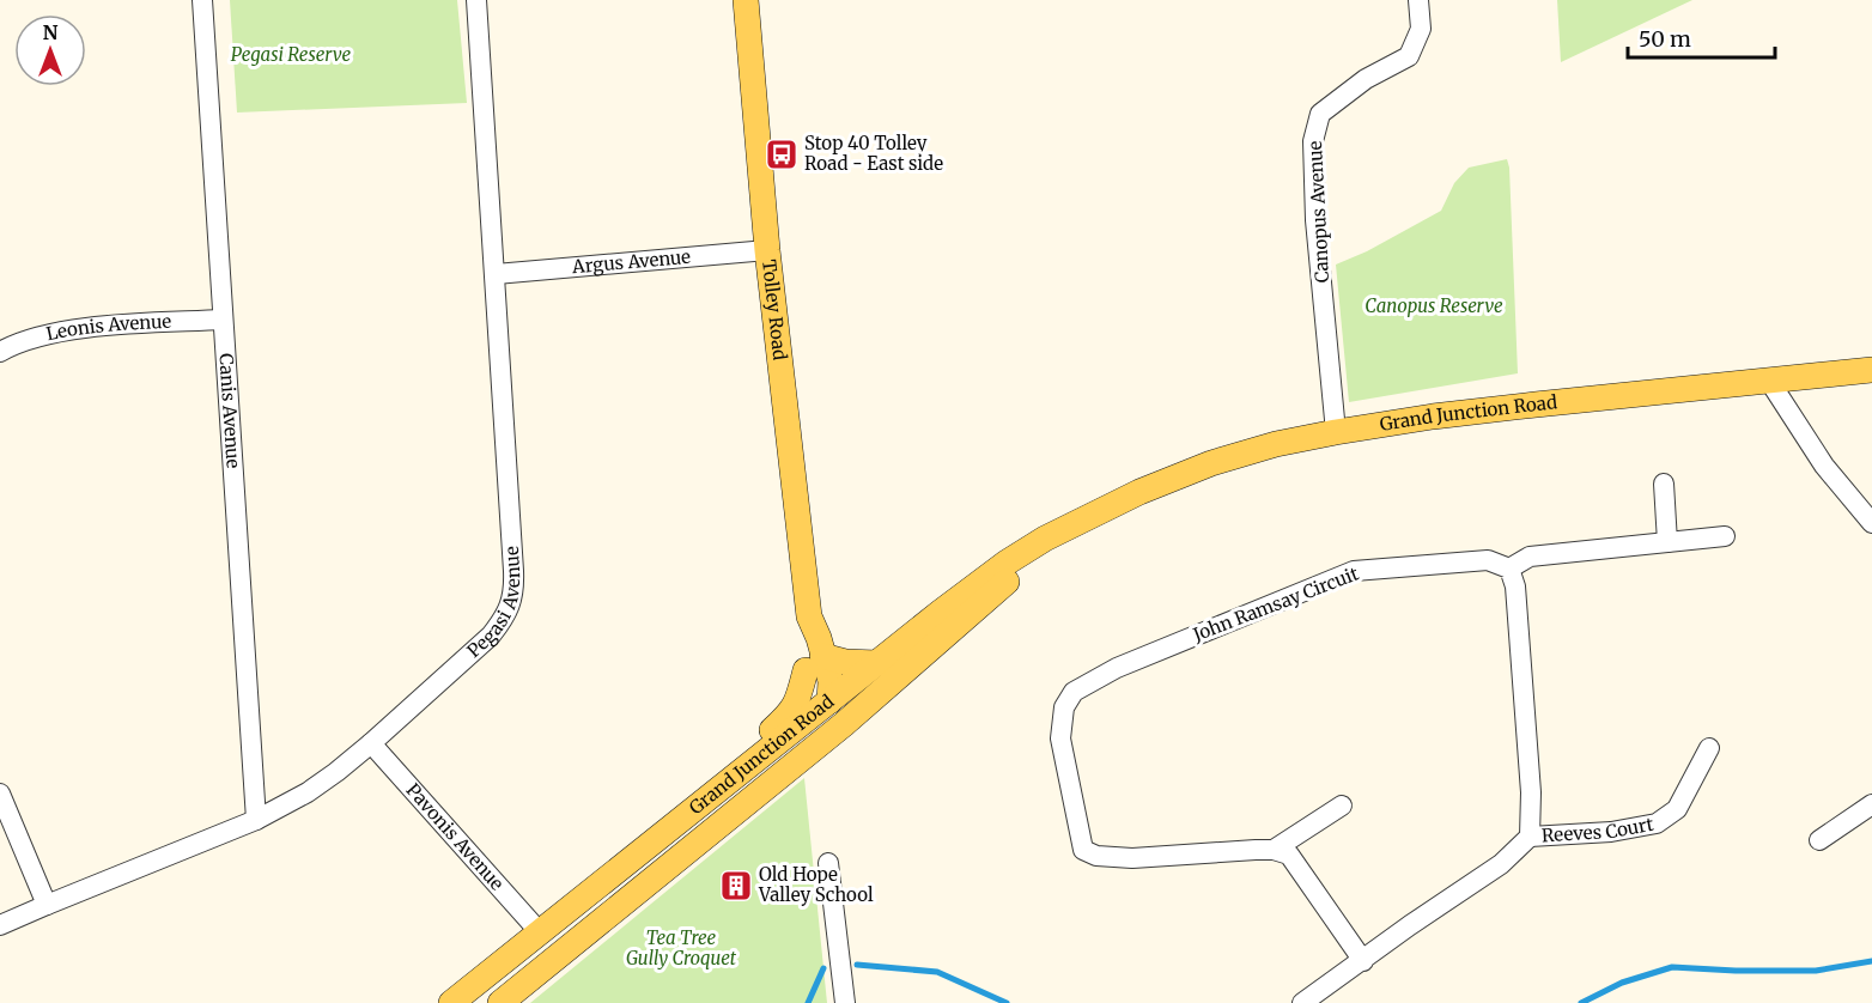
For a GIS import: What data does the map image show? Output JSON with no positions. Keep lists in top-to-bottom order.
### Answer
{
  "streets": {
    "main road": ["Tolley Road", "Grand Junction Road"],
    "street": [
      "Canopus Avenue",
      "Argus Avenue",
      "Leonis Avenue",
      "Canis Avenue",
      "Pegasi Avenue",
      "John Ramsay Circuit",
      "Reeves Court",
      "Pavonis Avenue"
    ]
  },
  "crossings": [
    ["Canopus Avenue", "Grand Junction Road"],
    ["Argus Avenue", "Tolley Road"],
    ["Argus Avenue", "Pegasi Avenue"],
    ["Tolley Road", "Grand Junction Road"],
    ["Leonis Avenue", "Canis Avenue"],
    ["Canis Avenue", "Pegasi Avenue"],
    ["Grand Junction Road", "Pavonis Avenue"],
    ["Pegasi Avenue", "Pavonis Avenue"]
  ],
  "parks": ["Pegasi Reserve", "Canopus Reserve", "Tea Tree Gully Croquet"],
  "places": {
    "bus stop": ["Stop 40 Tolley Road - East side"],
    "building": ["Old Hope Valley School"]
  },
  "scale_bar": "50 m",
  "north": "top"
}
